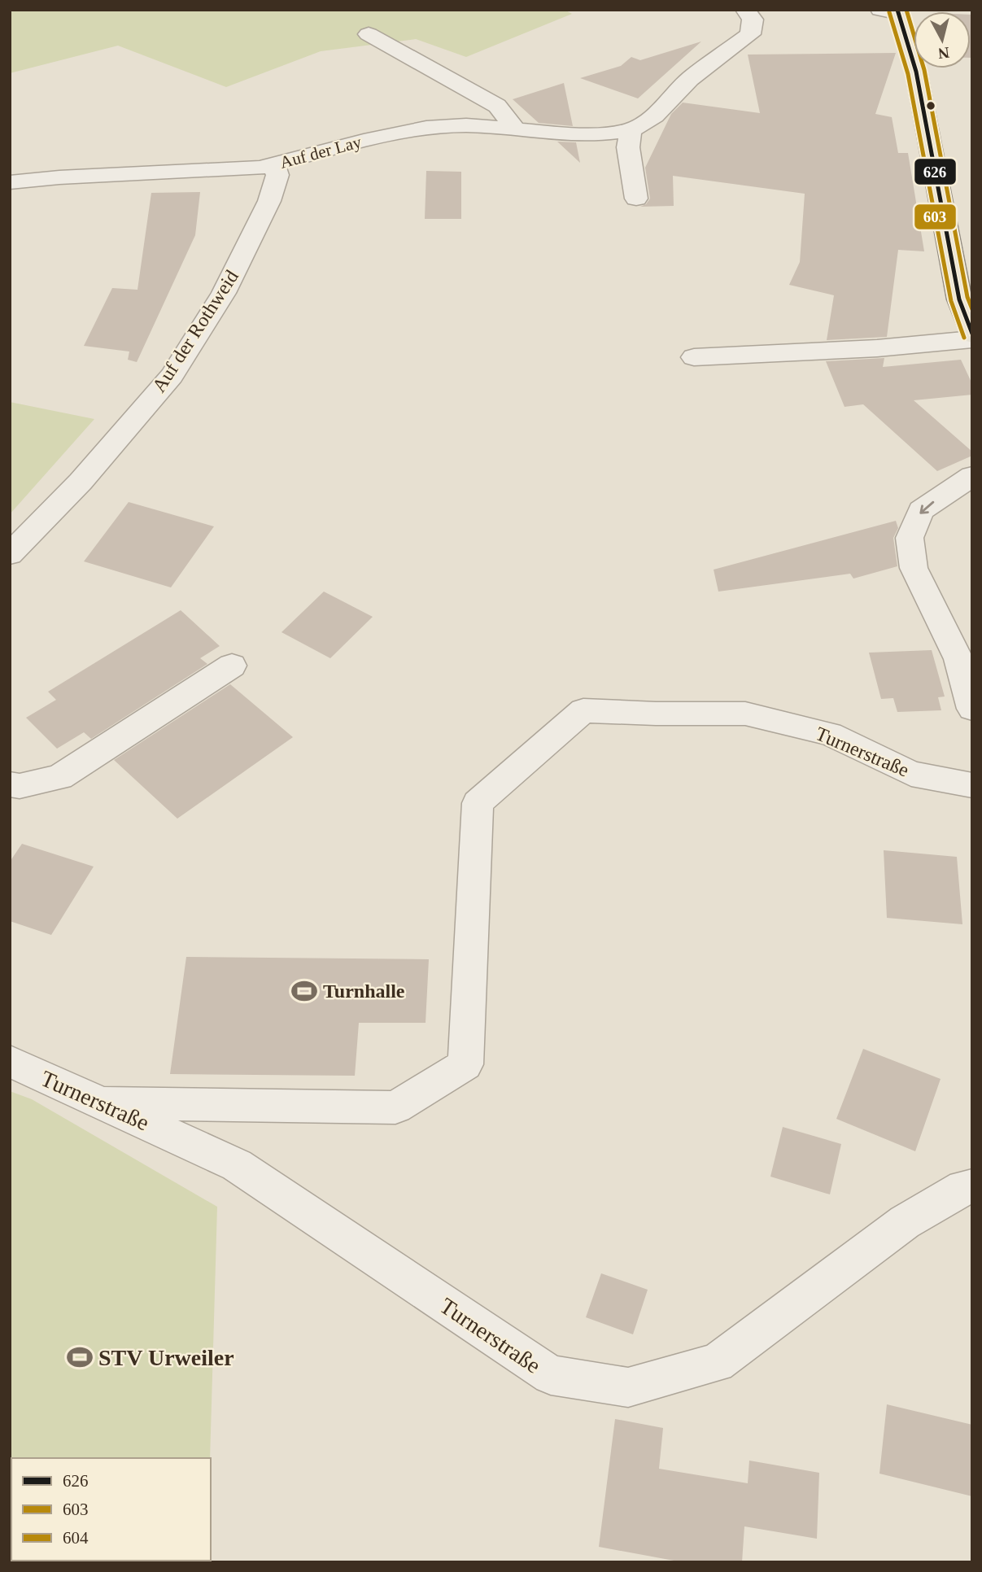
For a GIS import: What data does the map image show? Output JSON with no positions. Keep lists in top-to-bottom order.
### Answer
{
  "streets": {
    "street": ["Auf der Lay", "Auf der Rothweid", "Turnerstraße"]
  },
  "crossings": [
    ["Auf der Lay", "Auf der Rothweid"]
  ],
  "places": {
    "sports": ["Turnhalle", "STV Urweiler"]
  },
  "lines": ["transit line 626", "transit line 604", "transit line 603"],
  "legend": ["626", "603", "604"],
  "north": "bottom"
}
